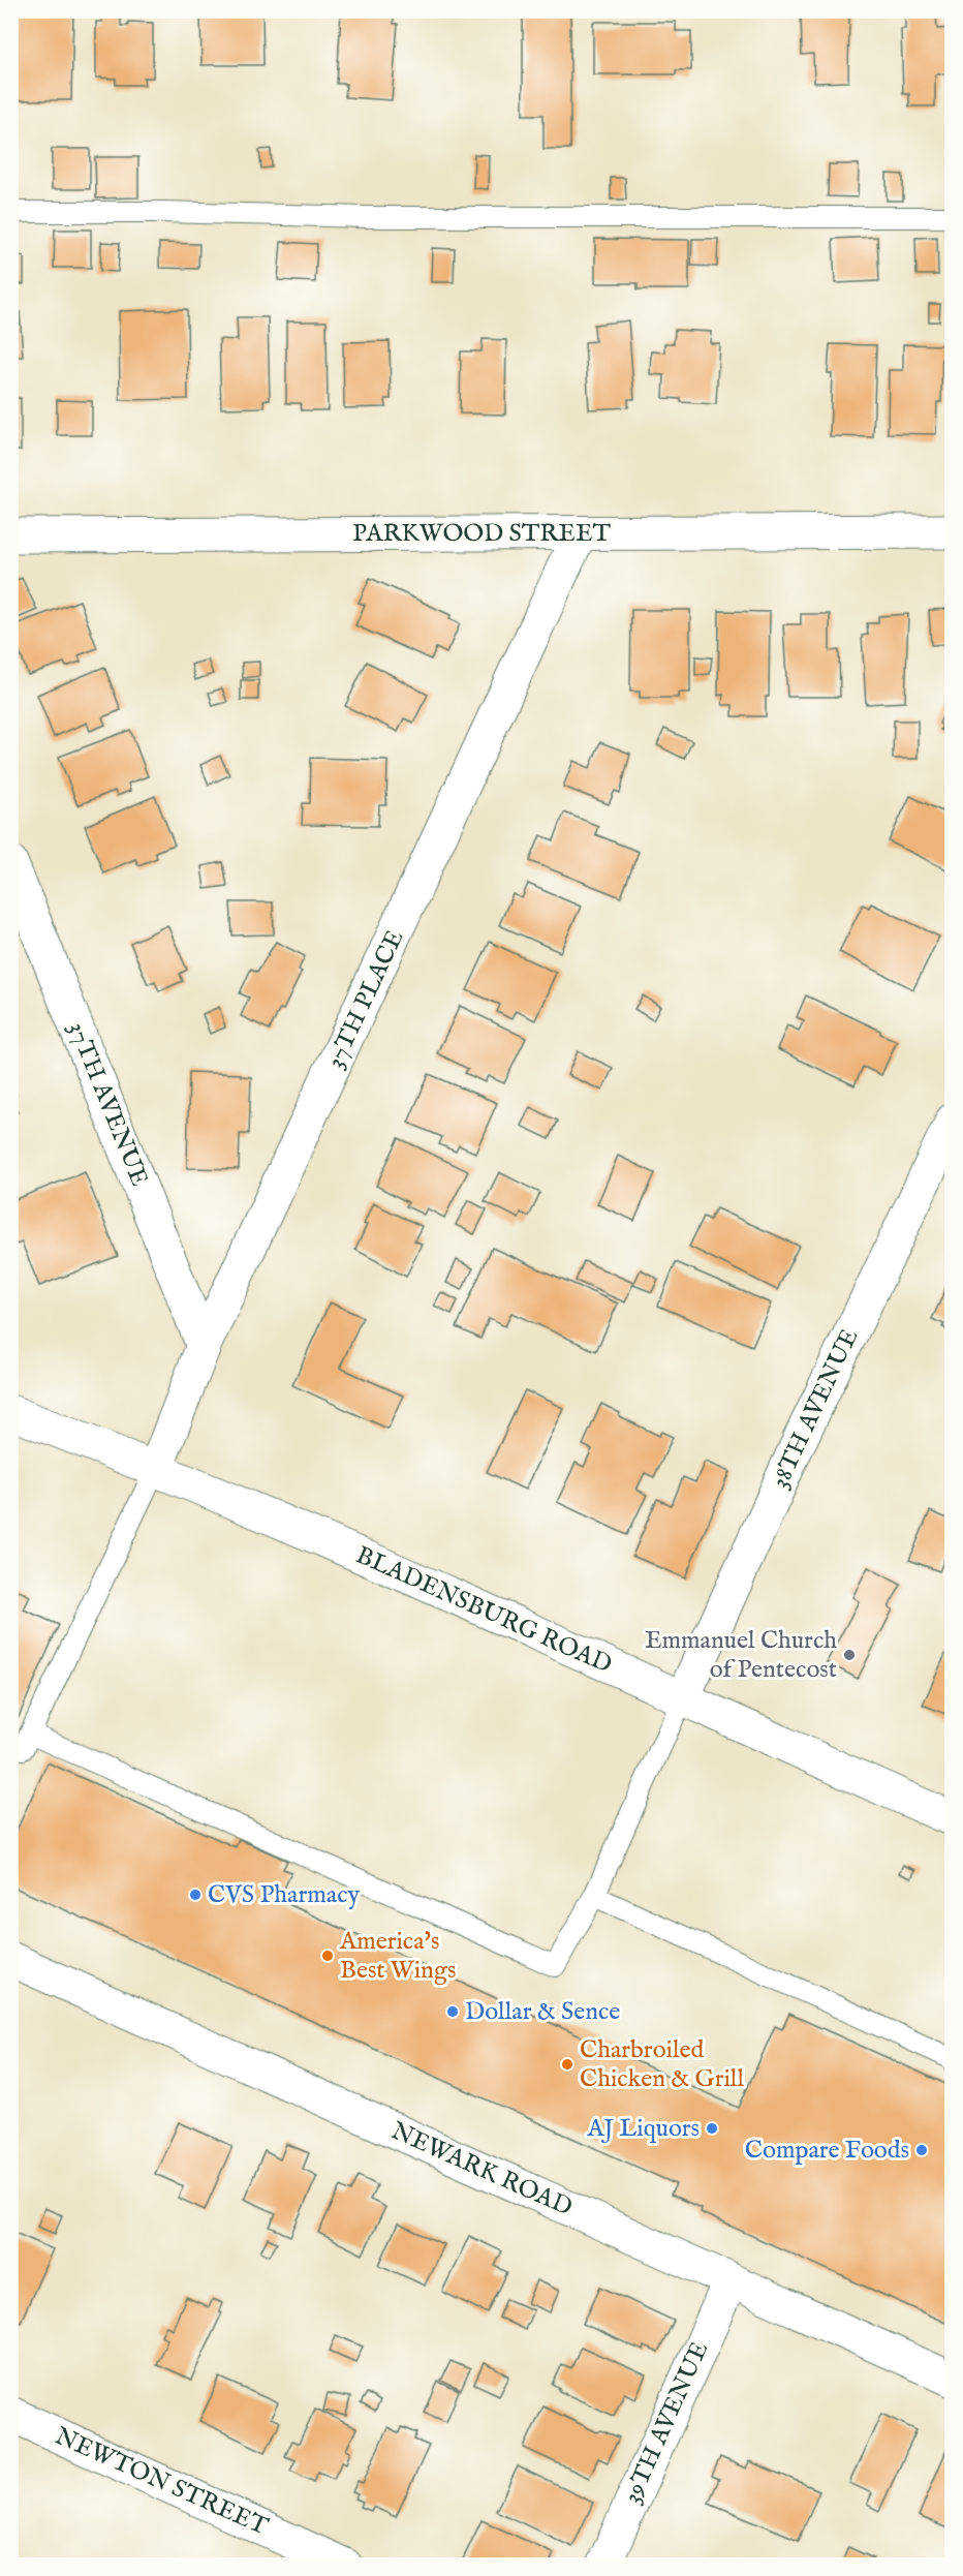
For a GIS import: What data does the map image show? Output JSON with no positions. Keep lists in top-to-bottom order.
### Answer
{
  "streets": {
    "street": [
      "PARKWOOD STREET",
      "37TH PLACE",
      "37TH AVENUE",
      "38TH AVENUE",
      "BLADENSBURG ROAD",
      "NEWARK ROAD",
      "39TH AVENUE",
      "NEWTON STREET"
    ]
  },
  "crossings": [
    ["PARKWOOD STREET", "37TH PLACE"],
    ["37TH PLACE", "37TH AVENUE"],
    ["37TH PLACE", "BLADENSBURG ROAD"],
    ["38TH AVENUE", "BLADENSBURG ROAD"],
    ["NEWARK ROAD", "39TH AVENUE"]
  ],
  "places": [
    "Emmanuel Church of Pentecost",
    "CVS Pharmacy",
    "America's Best Wings",
    "Dollar & Sence",
    "Charbroiled Chicken & Grill",
    "AJ Liquors",
    "Compare Foods"
  ]
}
